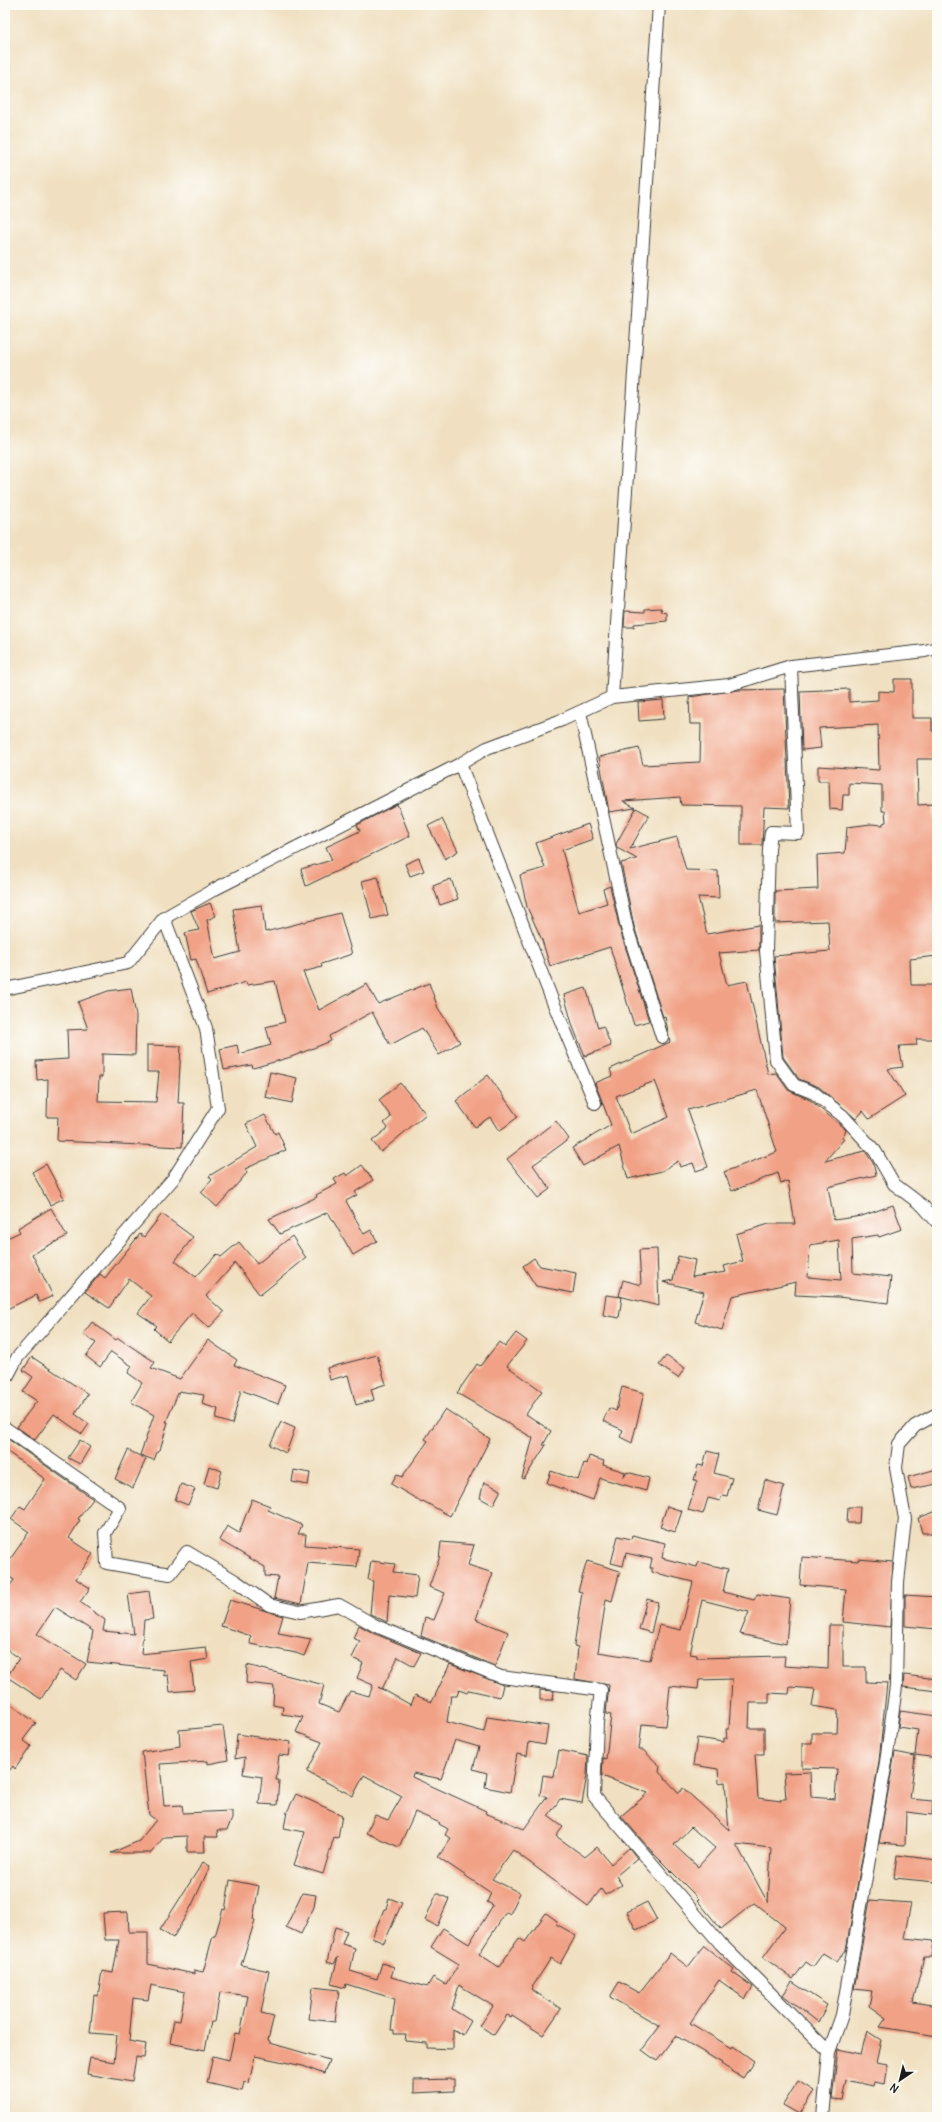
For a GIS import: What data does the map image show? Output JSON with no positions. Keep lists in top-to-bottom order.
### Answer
{
  "north": "bottom left"
}
